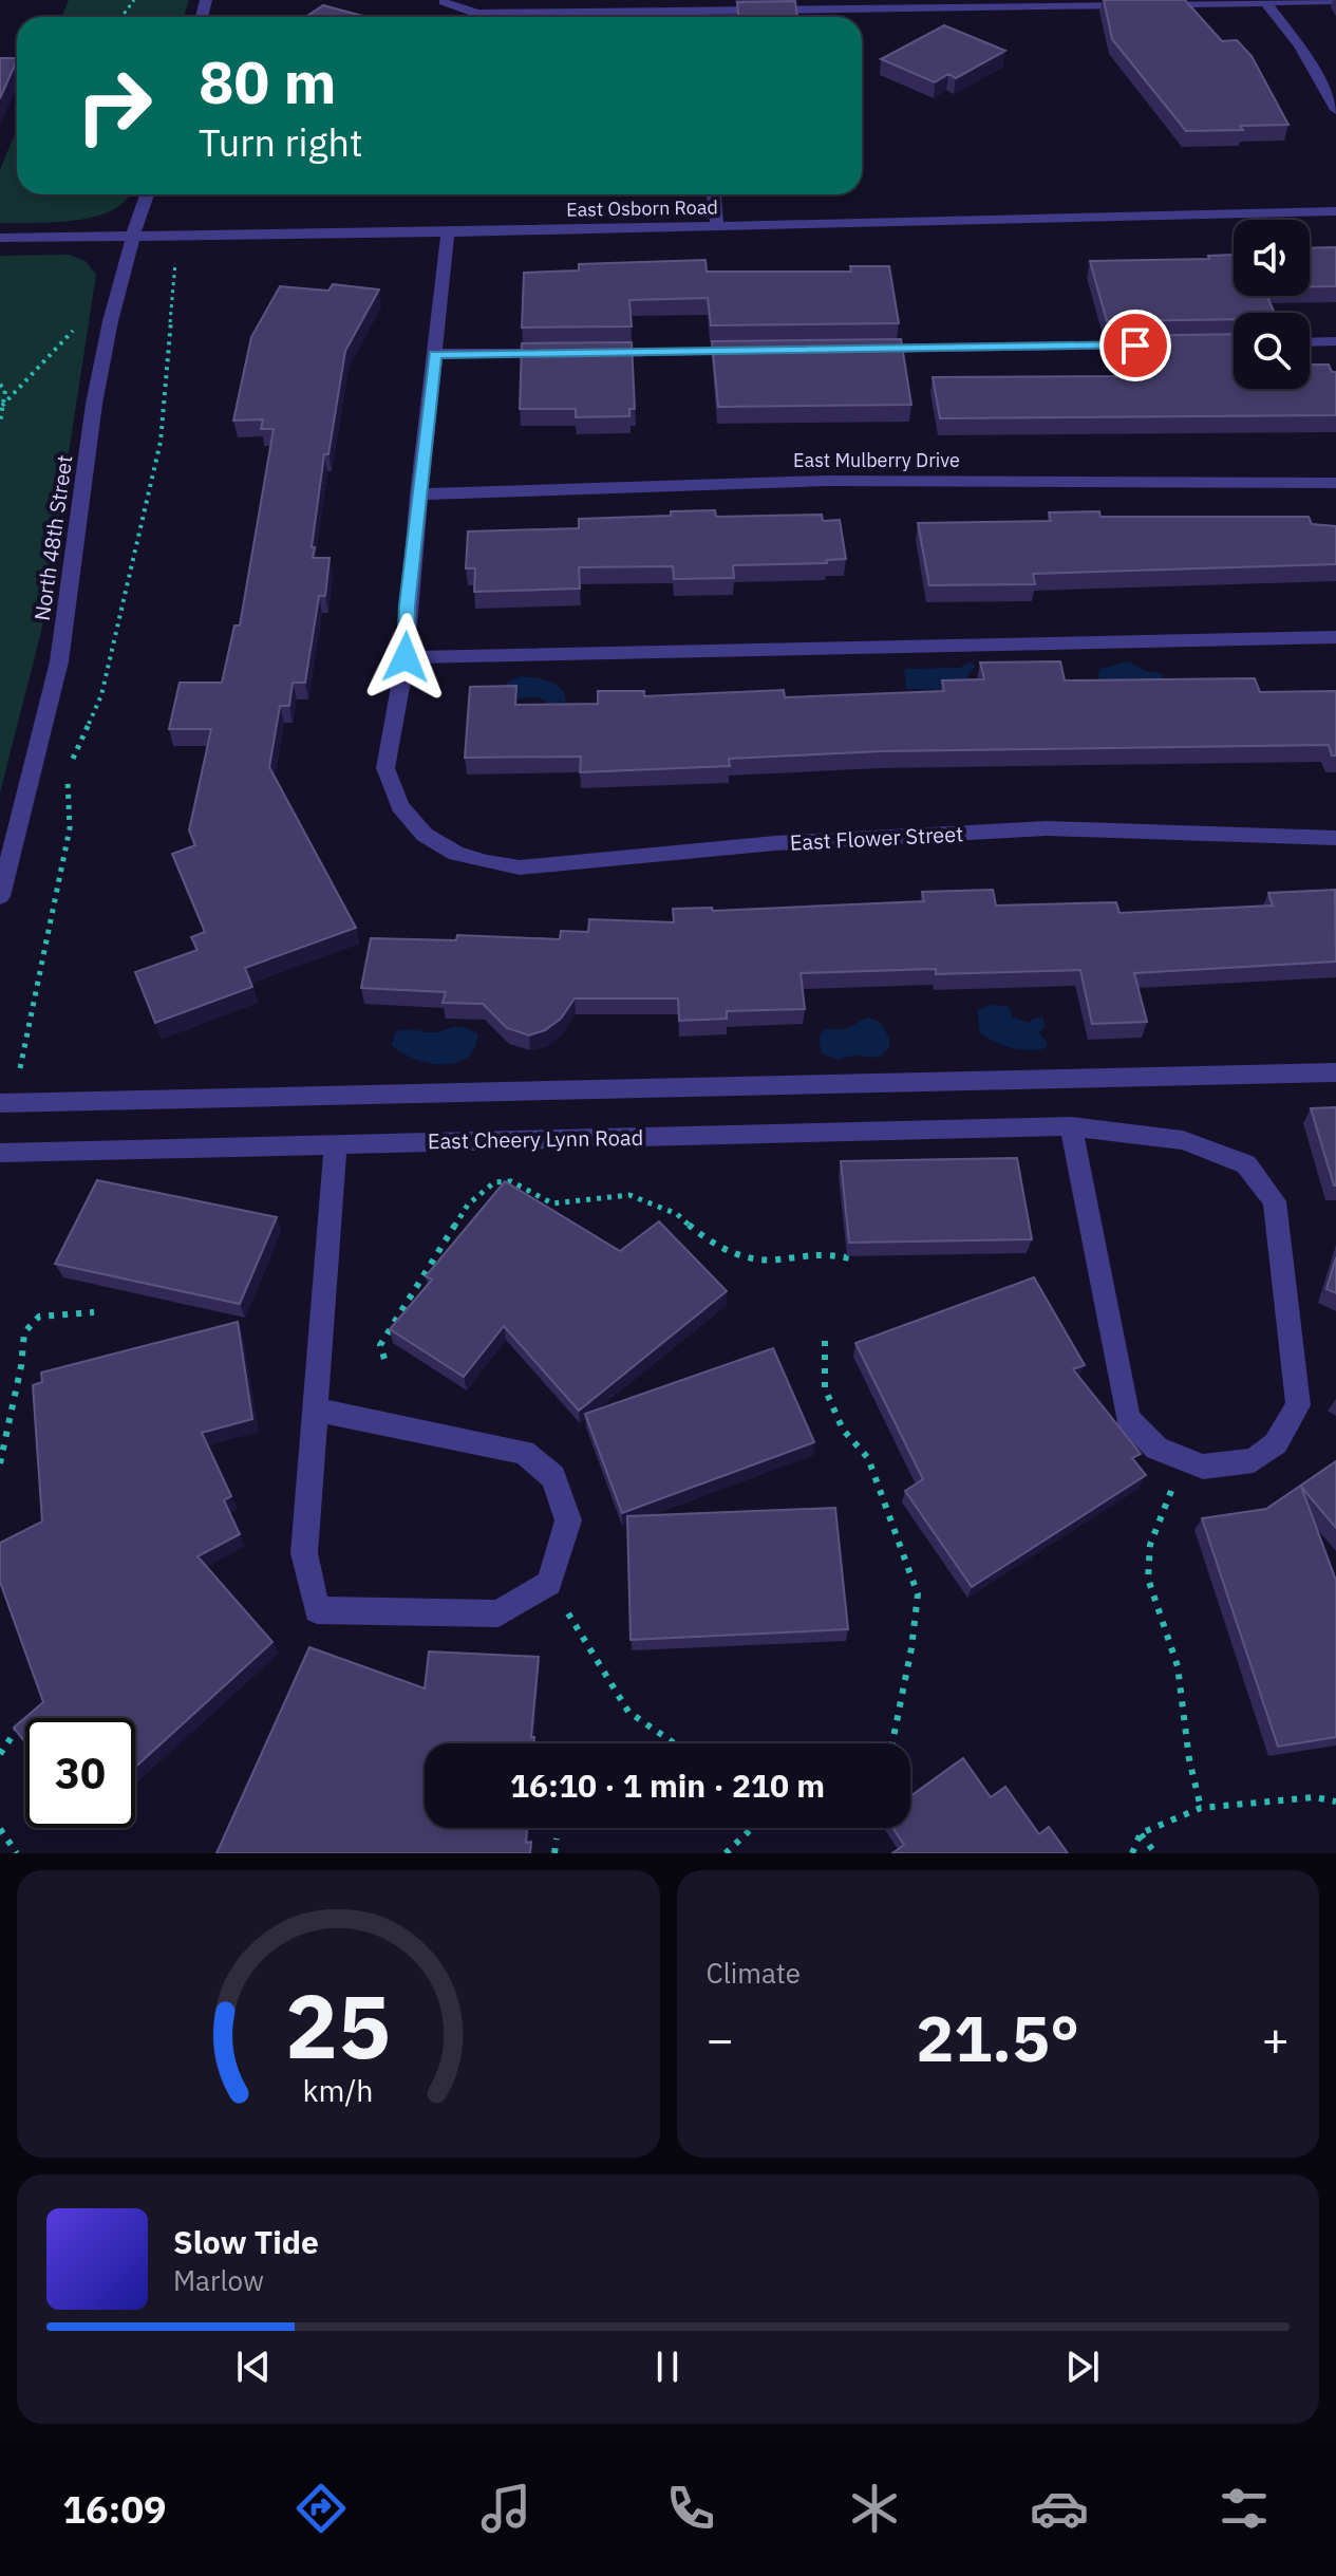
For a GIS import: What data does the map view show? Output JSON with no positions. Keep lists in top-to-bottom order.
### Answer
{
  "streets": {
    "street": [
      "East Osborn Road",
      "East Mulberry Drive",
      "North 48th Street",
      "East Flower Street",
      "East Cheery Lynn Road"
    ]
  },
  "crossings": [
    ["East Osborn Road", "North 48th Street"]
  ],
  "page": {
    "turn": ["80 m", "Turn right"],
    "limit": "30",
    "trip": "16:10 · 1 min · 210 m",
    "tile": "Climate",
    "heat": ["−", "21.5°", "+"],
    "song": ["Slow Tide", "Marlow"],
    "tabs": "16:09",
    "gauge": ["25", "km/h"]
  }
}
